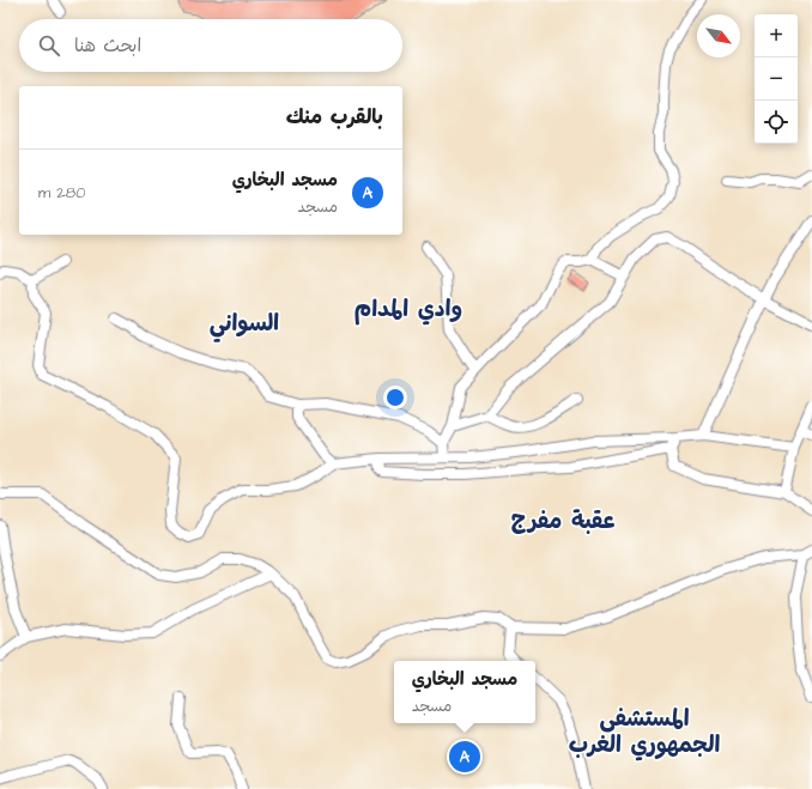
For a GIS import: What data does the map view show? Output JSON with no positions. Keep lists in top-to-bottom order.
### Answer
{
  "districts": [
    "وادي المدام",
    "السواني",
    "عقبة مفرج",
    "المستشفى الجمهوري الغرب"
  ],
  "north": "bottom right",
  "page": {
    "map_buttons": ["+", "−"],
    "search": "ابحث هنا",
    "heading": "بالقرب منك",
    "list": [
      {
        "mark": "A",
        "name": "مسجد البخاري",
        "note": "مسجد",
        "value": "280 m"
      }
    ],
    "popup": ["مسجد البخاري", "مسجد"],
    "pins": "A"
  }
}
